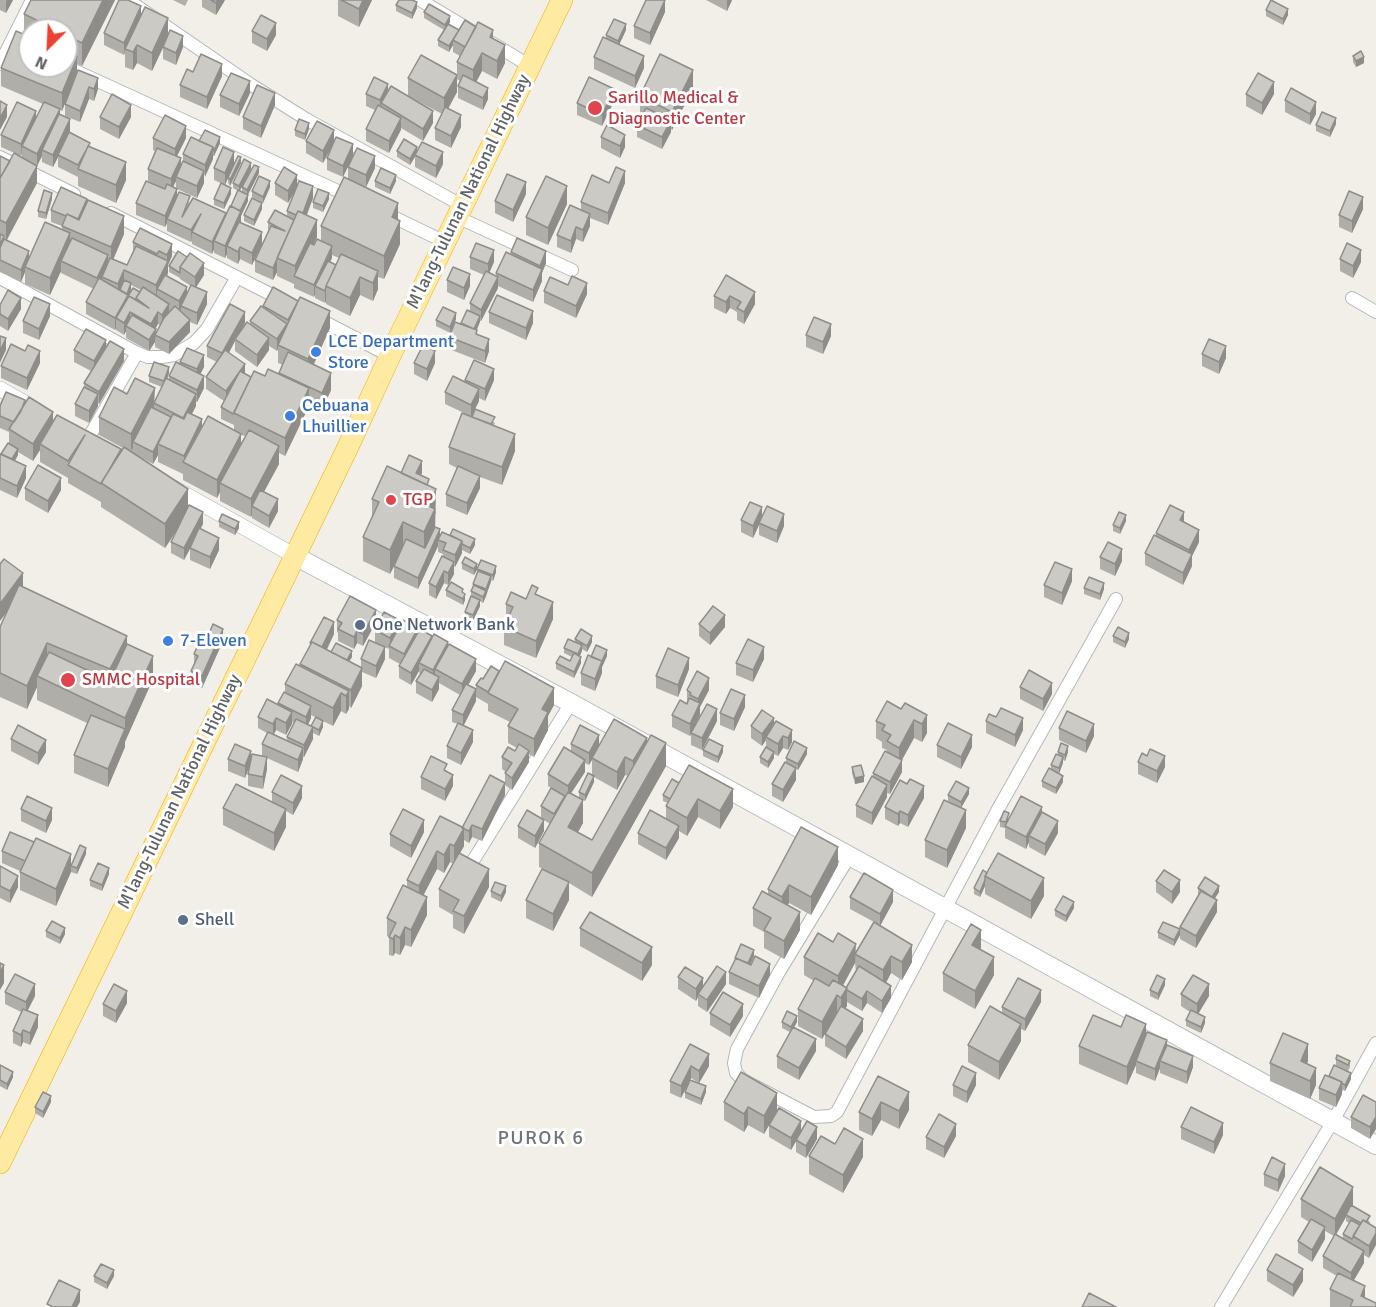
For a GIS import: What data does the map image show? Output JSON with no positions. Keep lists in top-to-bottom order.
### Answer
{
  "streets": {
    "highway": ["M'lang-Tulunan National Highway"]
  },
  "districts": ["PUROK 6"],
  "places": [
    "Sarillo Medical & Diagnostic Center",
    "LCE Department Store",
    "Cebuana Lhuillier",
    "TGP",
    "One Network Bank",
    "7-Eleven",
    "SMMC Hospital",
    "Shell"
  ],
  "north": "bottom left"
}
